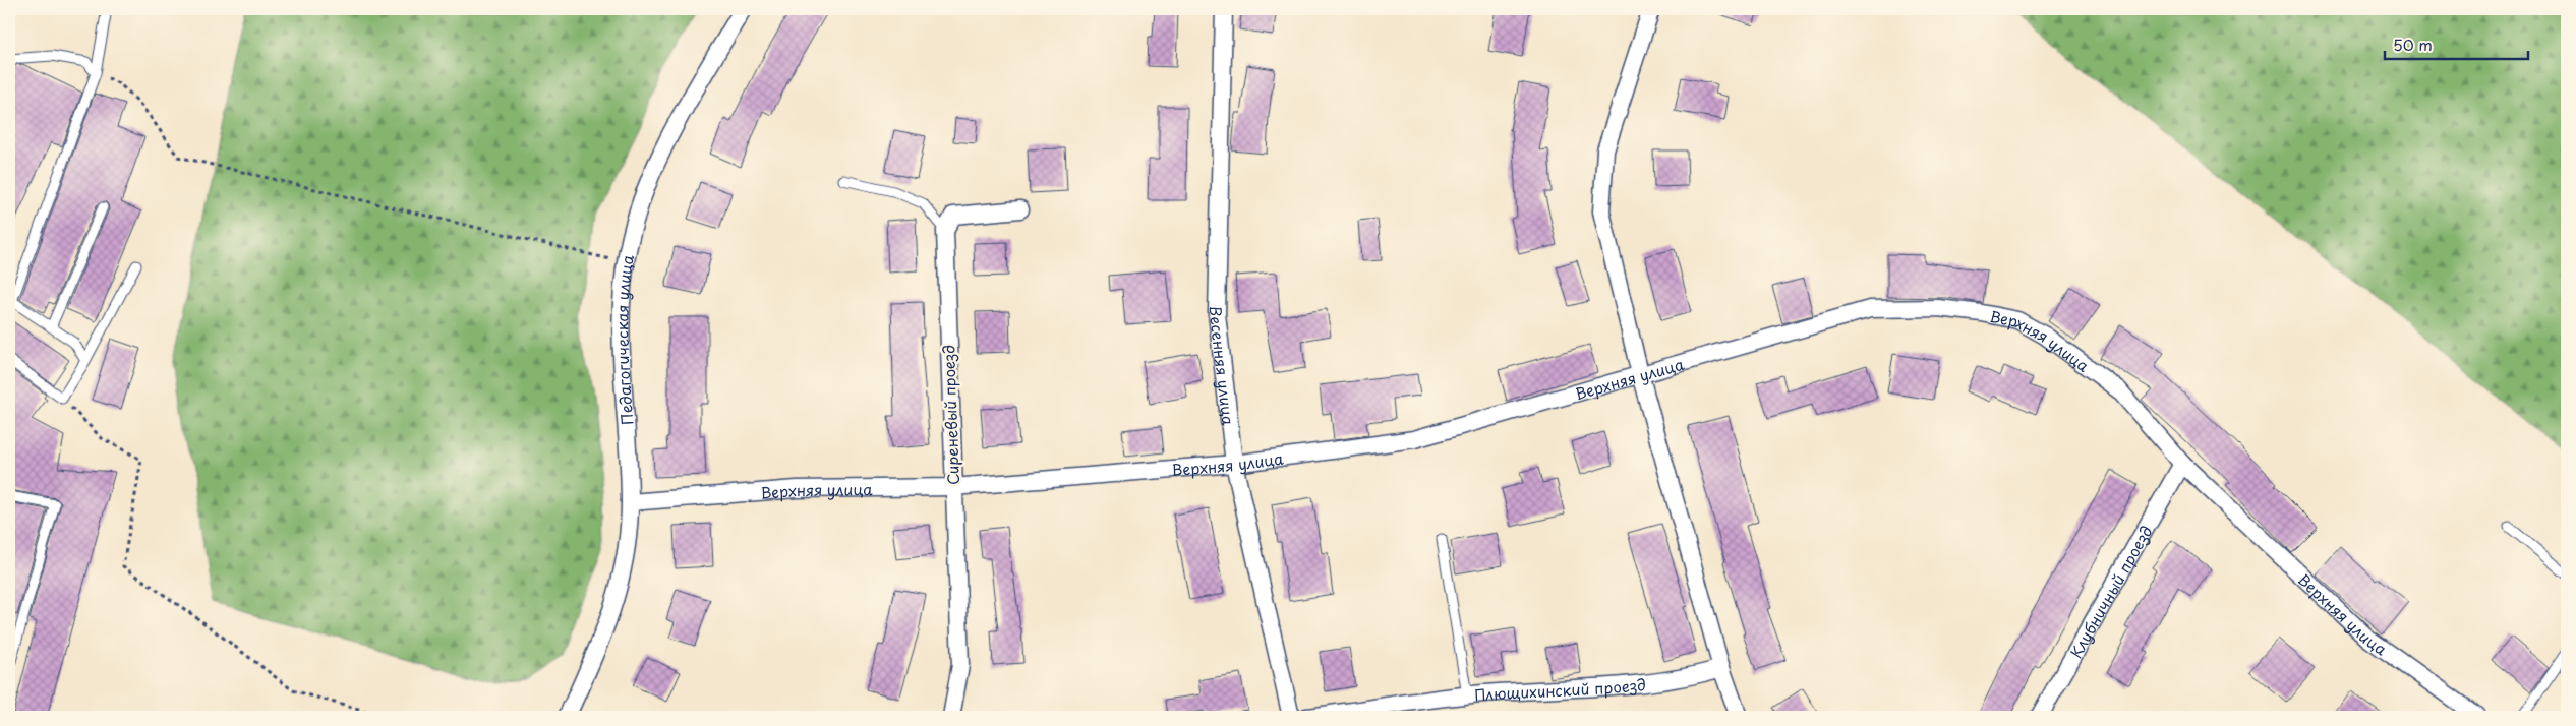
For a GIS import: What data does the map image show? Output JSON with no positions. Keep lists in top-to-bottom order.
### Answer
{
  "streets": {
    "street": [
      "Педагогическая улица",
      "Верхняя улица",
      "Весенняя улица",
      "Сиреневый проезд",
      "Клубничный проезд",
      "Плющихинский проезд"
    ]
  },
  "crossings": [
    ["Педагогическая улица", "Верхняя улица"],
    ["Верхняя улица", "Весенняя улица"],
    ["Верхняя улица", "Сиреневый проезд"],
    ["Верхняя улица", "Клубничный проезд"]
  ],
  "scale_bar": "50 m"
}
